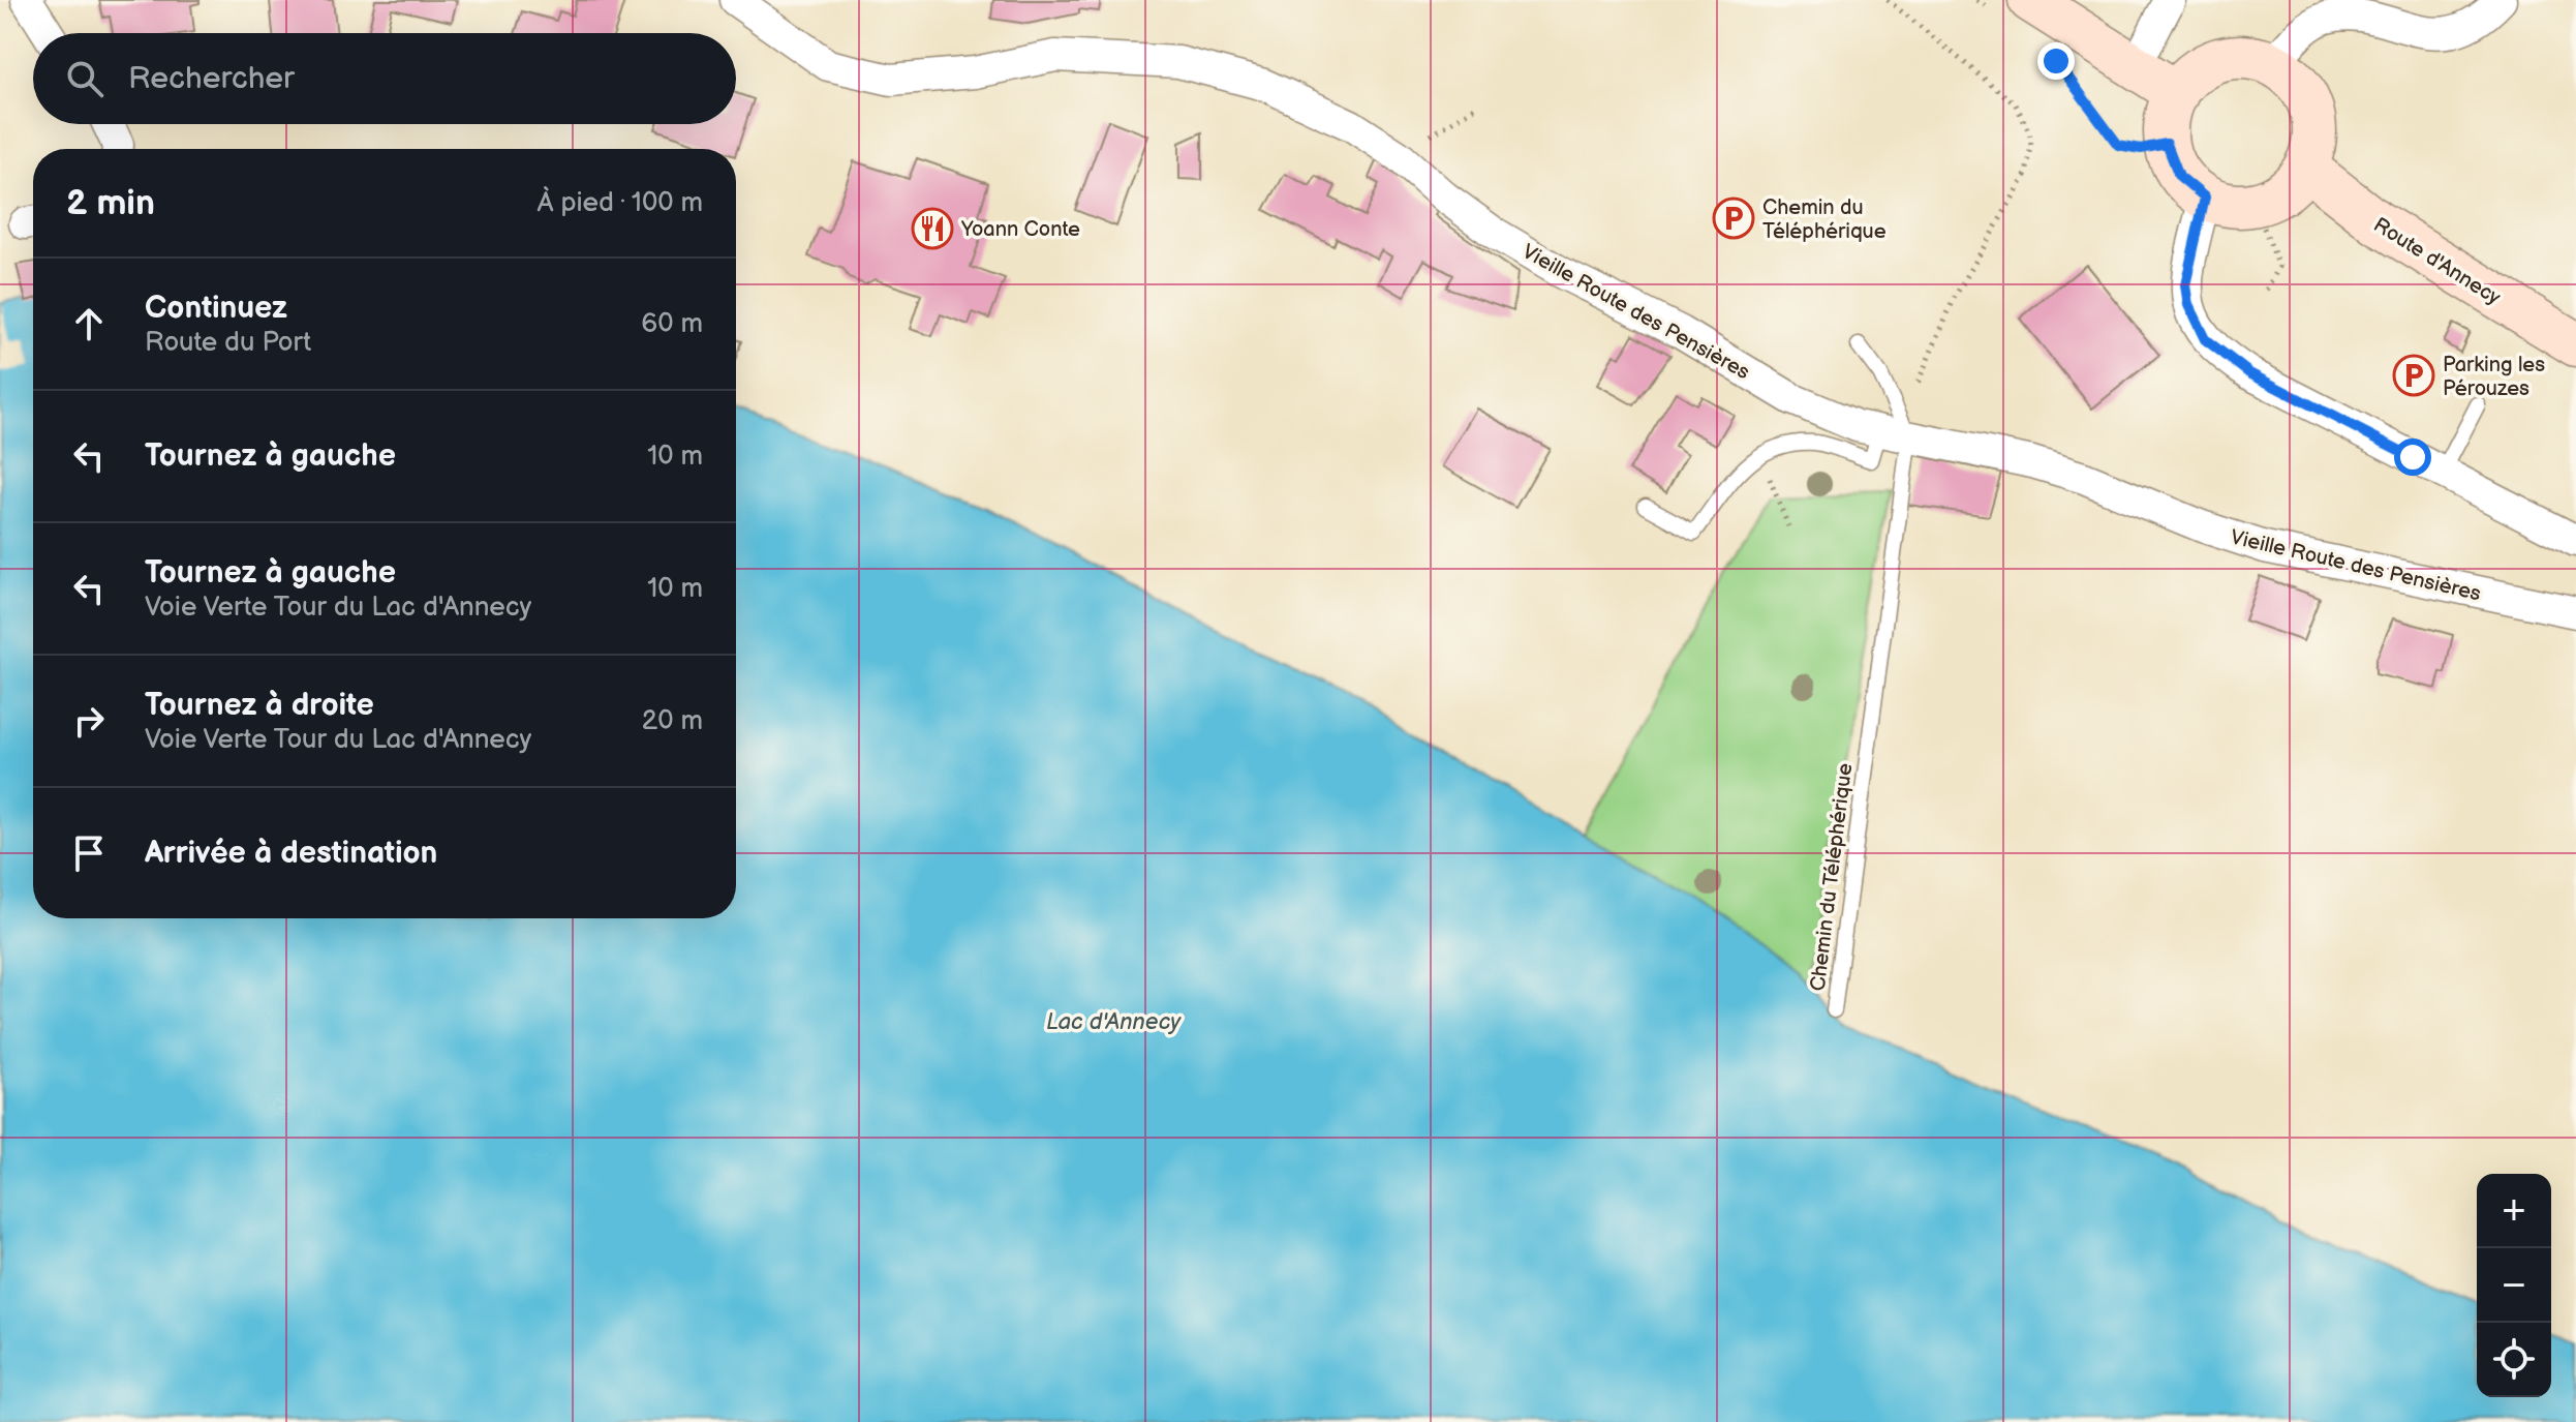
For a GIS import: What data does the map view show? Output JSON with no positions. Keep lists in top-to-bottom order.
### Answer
{
  "streets": {
    "main road": ["Route d'Annecy"],
    "street": ["Vieille Route des Pensières"],
    "lane": ["Chemin du Téléphérique"]
  },
  "crossings": [
    ["Vieille Route des Pensières", "Chemin du Téléphérique"]
  ],
  "water": ["Lac d'Annecy"],
  "places": {
    "parking": ["Chemin du Téléphérique", "Parking les Pérouzes"],
    "restaurant": ["Yoann Conte"]
  },
  "page": {
    "search": "Rechercher",
    "heading": ["2 min", "À pied · 100 m"],
    "list": [
      ["Continuez", "Route du Port", "60 m"],
      ["Tournez à gauche", "10 m"],
      ["Tournez à gauche", "Voie Verte Tour du Lac d'Annecy", "10 m"],
      ["Tournez à droite", "Voie Verte Tour du Lac d'Annecy", "20 m"],
      "Arrivée à destination"
    ],
    "map_buttons": ["+", "−"]
  }
}
